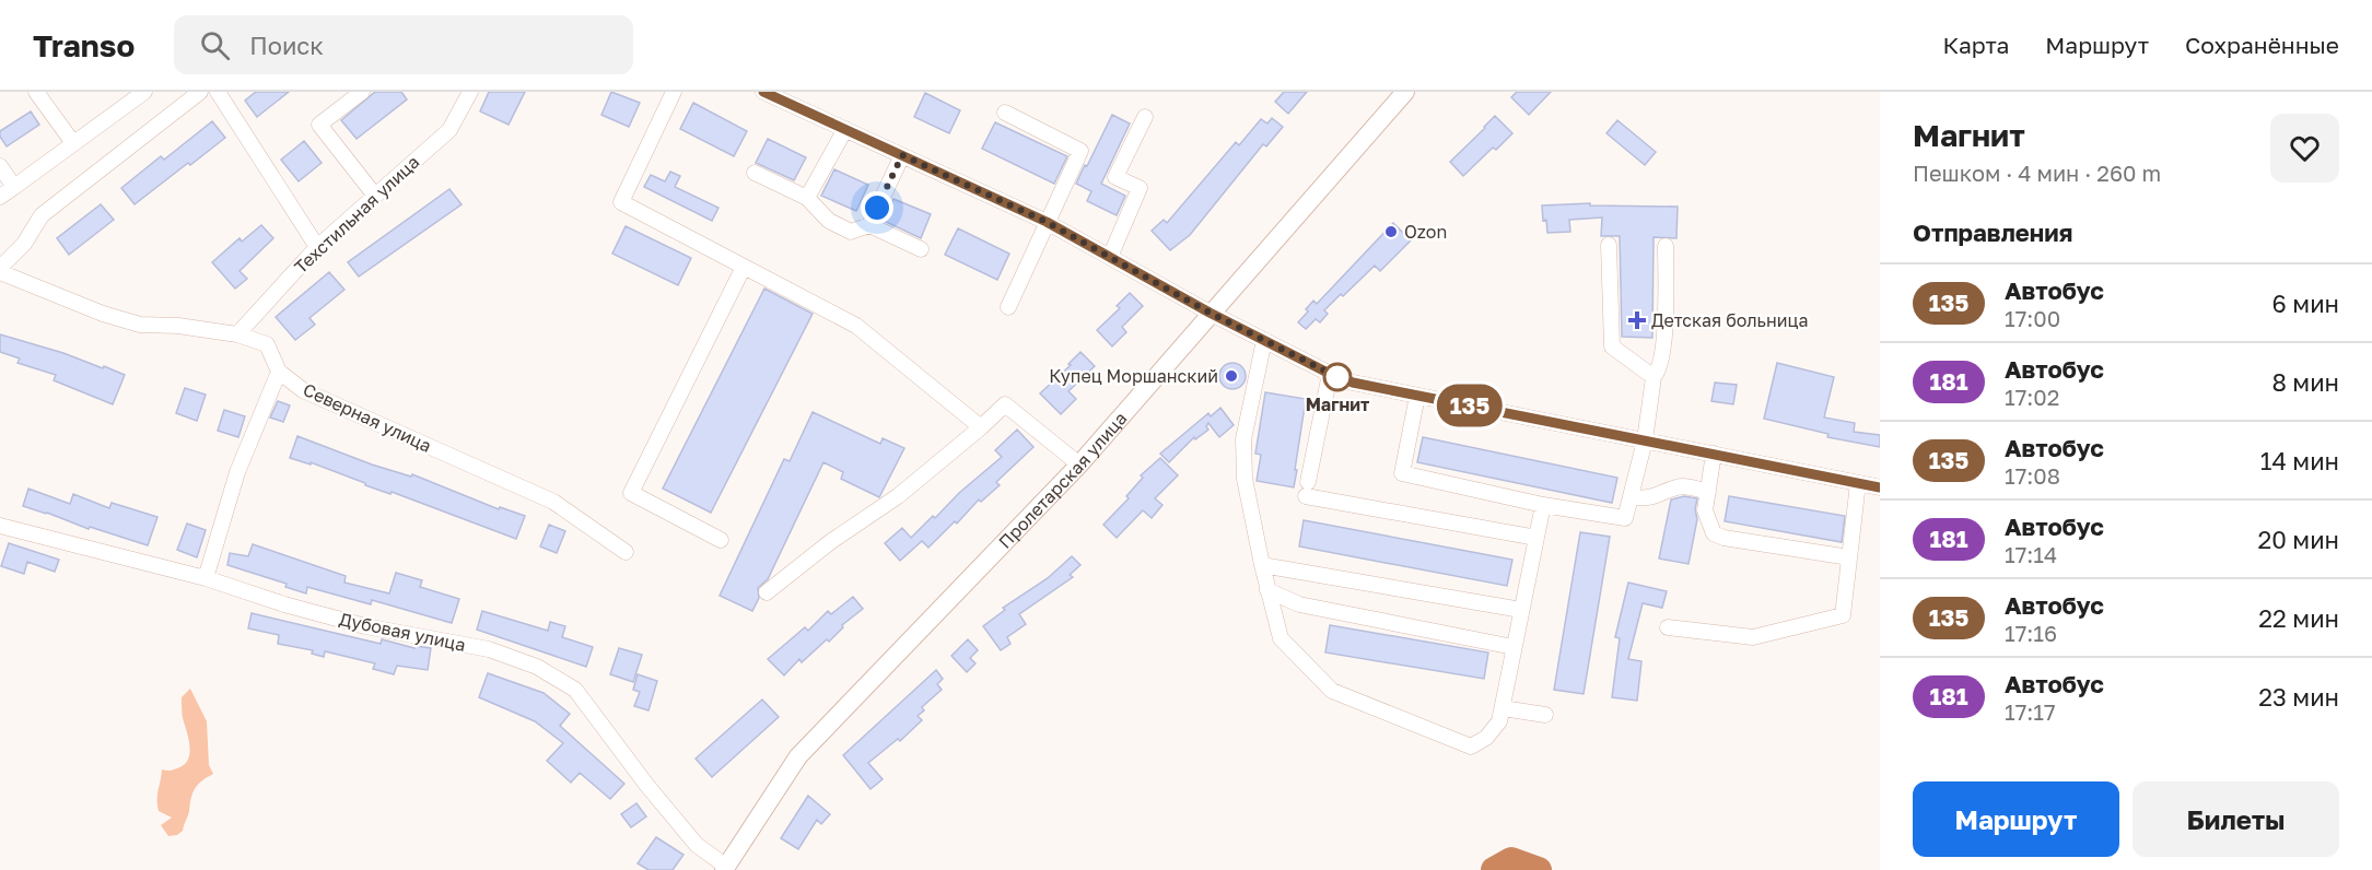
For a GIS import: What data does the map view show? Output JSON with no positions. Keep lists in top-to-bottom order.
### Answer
{
  "streets": {
    "main road": ["Пролетарская улица"],
    "street": ["Техстильная улица", "Северная улица", "Дубовая улица"]
  },
  "crossings": [
    ["Техстильная улица", "Северная улица"],
    ["Пролетарская улица", "Дубовая улица"]
  ],
  "places": {
    "other": ["Ozon", "Купец Моршанский", "Магнит"],
    "health": ["Детская больница"]
  },
  "lines": ["bus line 135"],
  "page": {
    "header": "Transo",
    "search": "Поиск",
    "nav": ["Карта", "Маршрут", "Сохранённые"],
    "on_map": "135",
    "heading": [
      ["Магнит", "Пешком · 4 мин · 260 m"],
      "Отправления"
    ],
    "list": [
      {
        "mark": "135",
        "name": "Автобус",
        "note": "17:00",
        "value": "6 мин"
      },
      {
        "mark": "181",
        "name": "Автобус",
        "note": "17:02",
        "value": "8 мин"
      },
      {
        "mark": "135",
        "name": "Автобус",
        "note": "17:08",
        "value": "14 мин"
      },
      {
        "mark": "181",
        "name": "Автобус",
        "note": "17:14",
        "value": "20 мин"
      },
      {
        "mark": "135",
        "name": "Автобус",
        "note": "17:16",
        "value": "22 мин"
      },
      {
        "mark": "181",
        "name": "Автобус",
        "note": "17:17",
        "value": "23 мин"
      }
    ],
    "buttons": ["Маршрут", "Билеты"]
  }
}
